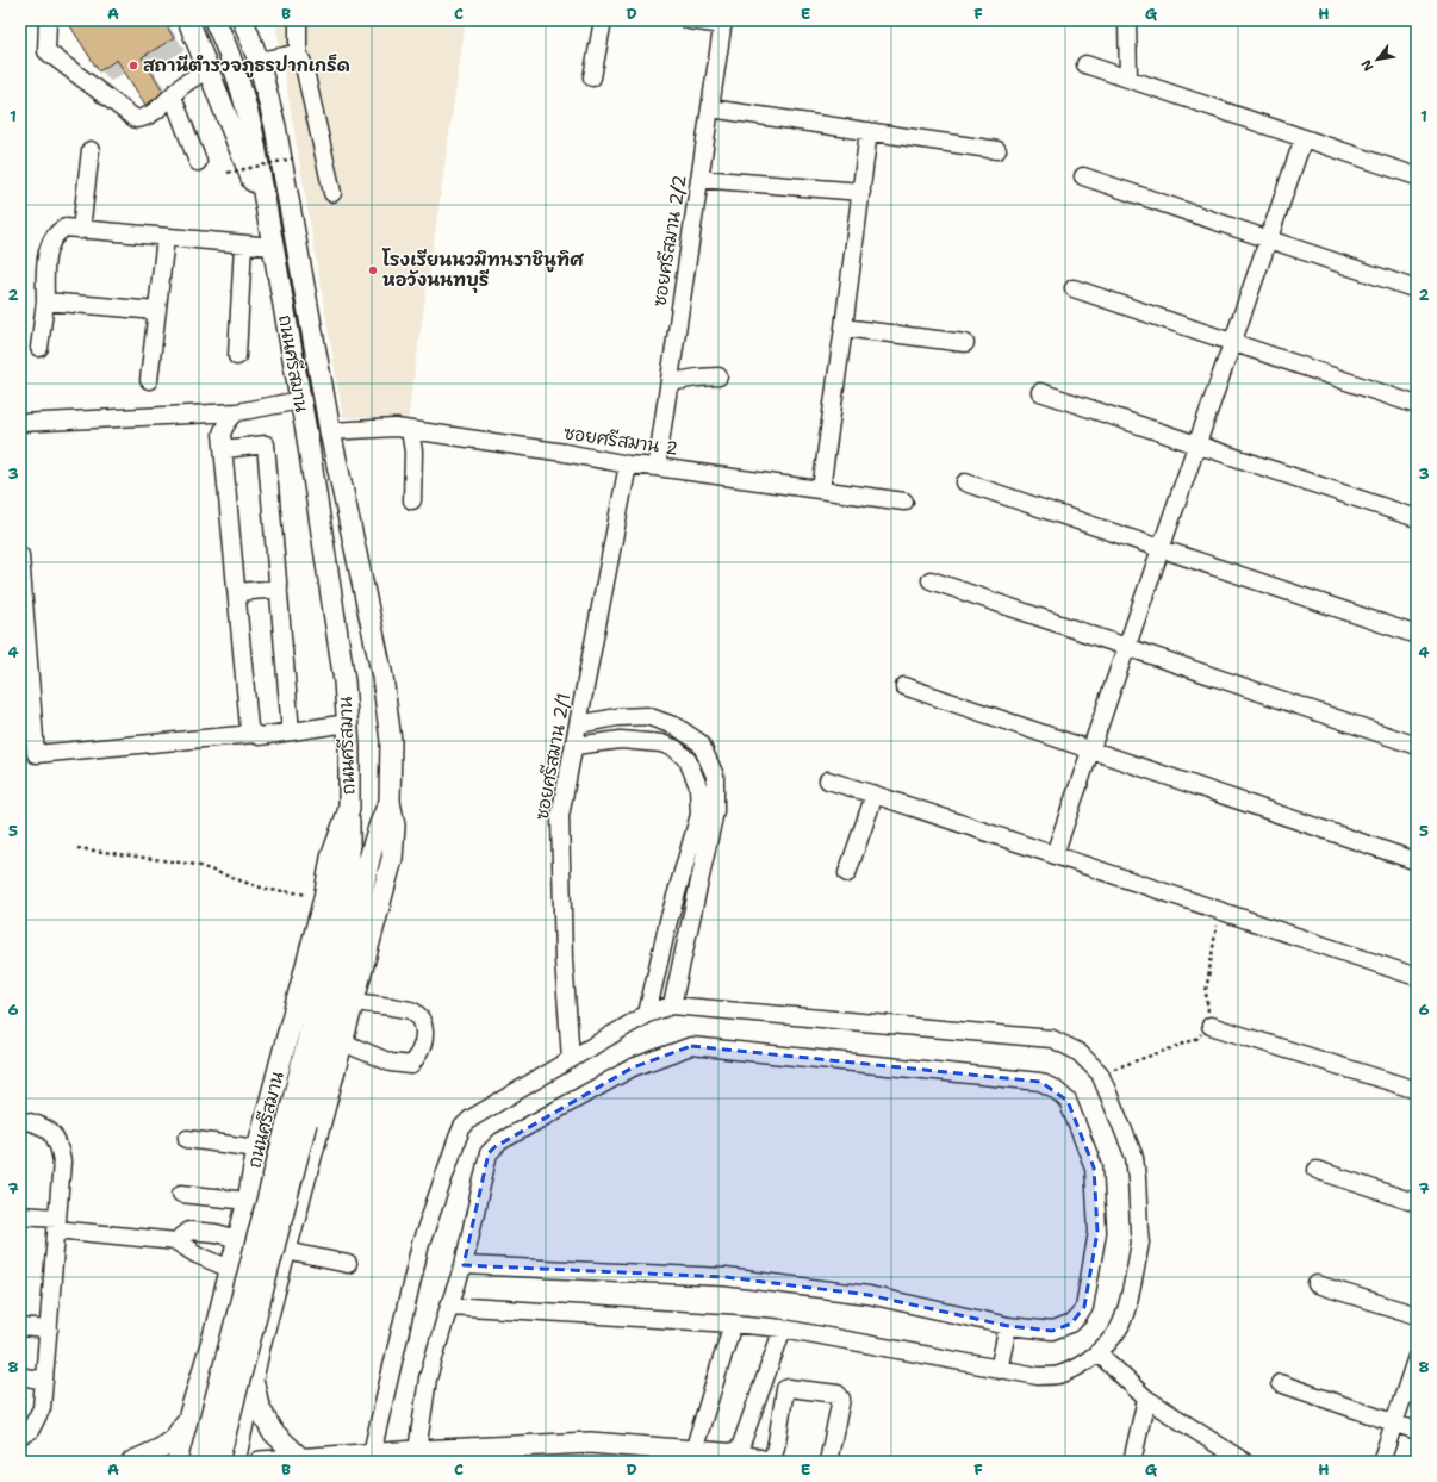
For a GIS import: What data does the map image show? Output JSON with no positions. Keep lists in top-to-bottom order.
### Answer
{
  "streets": {
    "main road": ["ถนนศรีสมาน"],
    "street": ["ซอยศรีสมาน 2/2", "ซอยศรีสมาน 2", "ซอยศรีสมาน 2/1"]
  },
  "crossings": [
    ["ซอยศรีสมาน 2/2", "ซอยศรีสมาน 2"],
    ["ถนนศรีสมาน", "ซอยศรีสมาน 2"],
    ["ซอยศรีสมาน 2", "ซอยศรีสมาน 2/1"]
  ],
  "places": ["สถานีตำรวจภูธรปากเกร็ด", "โรงเรียนนวมิทนราชินูทิศ หอวังนนทบุรี"],
  "north": "bottom left",
  "grid": {
    "columns": [
      "A",
      "B",
      "C",
      "D",
      "E",
      "F",
      "G",
      "H"
    ],
    "rows": [
      "1",
      "2",
      "3",
      "4",
      "5",
      "6",
      "7",
      "8"
    ]
  }
}
